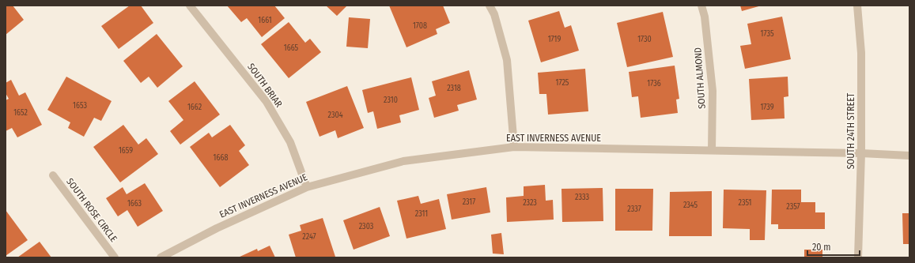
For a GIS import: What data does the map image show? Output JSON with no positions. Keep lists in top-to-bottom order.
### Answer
{
  "streets": {
    "street": [
      "SOUTH ALMOND",
      "SOUTH BRIAR",
      "SOUTH 24TH STREET",
      "EAST INVERNESS AVENUE",
      "SOUTH ROSE CIRCLE"
    ]
  },
  "crossings": [
    ["SOUTH ALMOND", "EAST INVERNESS AVENUE"],
    ["SOUTH BRIAR", "EAST INVERNESS AVENUE"],
    ["SOUTH 24TH STREET", "EAST INVERNESS AVENUE"]
  ],
  "house_numbers": [
    "1661",
    "1708",
    "1735",
    "1719",
    "1730",
    "1665",
    "1725",
    "1736",
    "2318",
    "2310",
    "1653",
    "1662",
    "1739",
    "1652",
    "2304",
    "1659",
    "1668",
    "2333",
    "2317",
    "2323",
    "2351",
    "1663",
    "2345",
    "2357",
    "2337",
    "2311",
    "2303",
    "2247"
  ],
  "scale_bar": "20 m"
}
